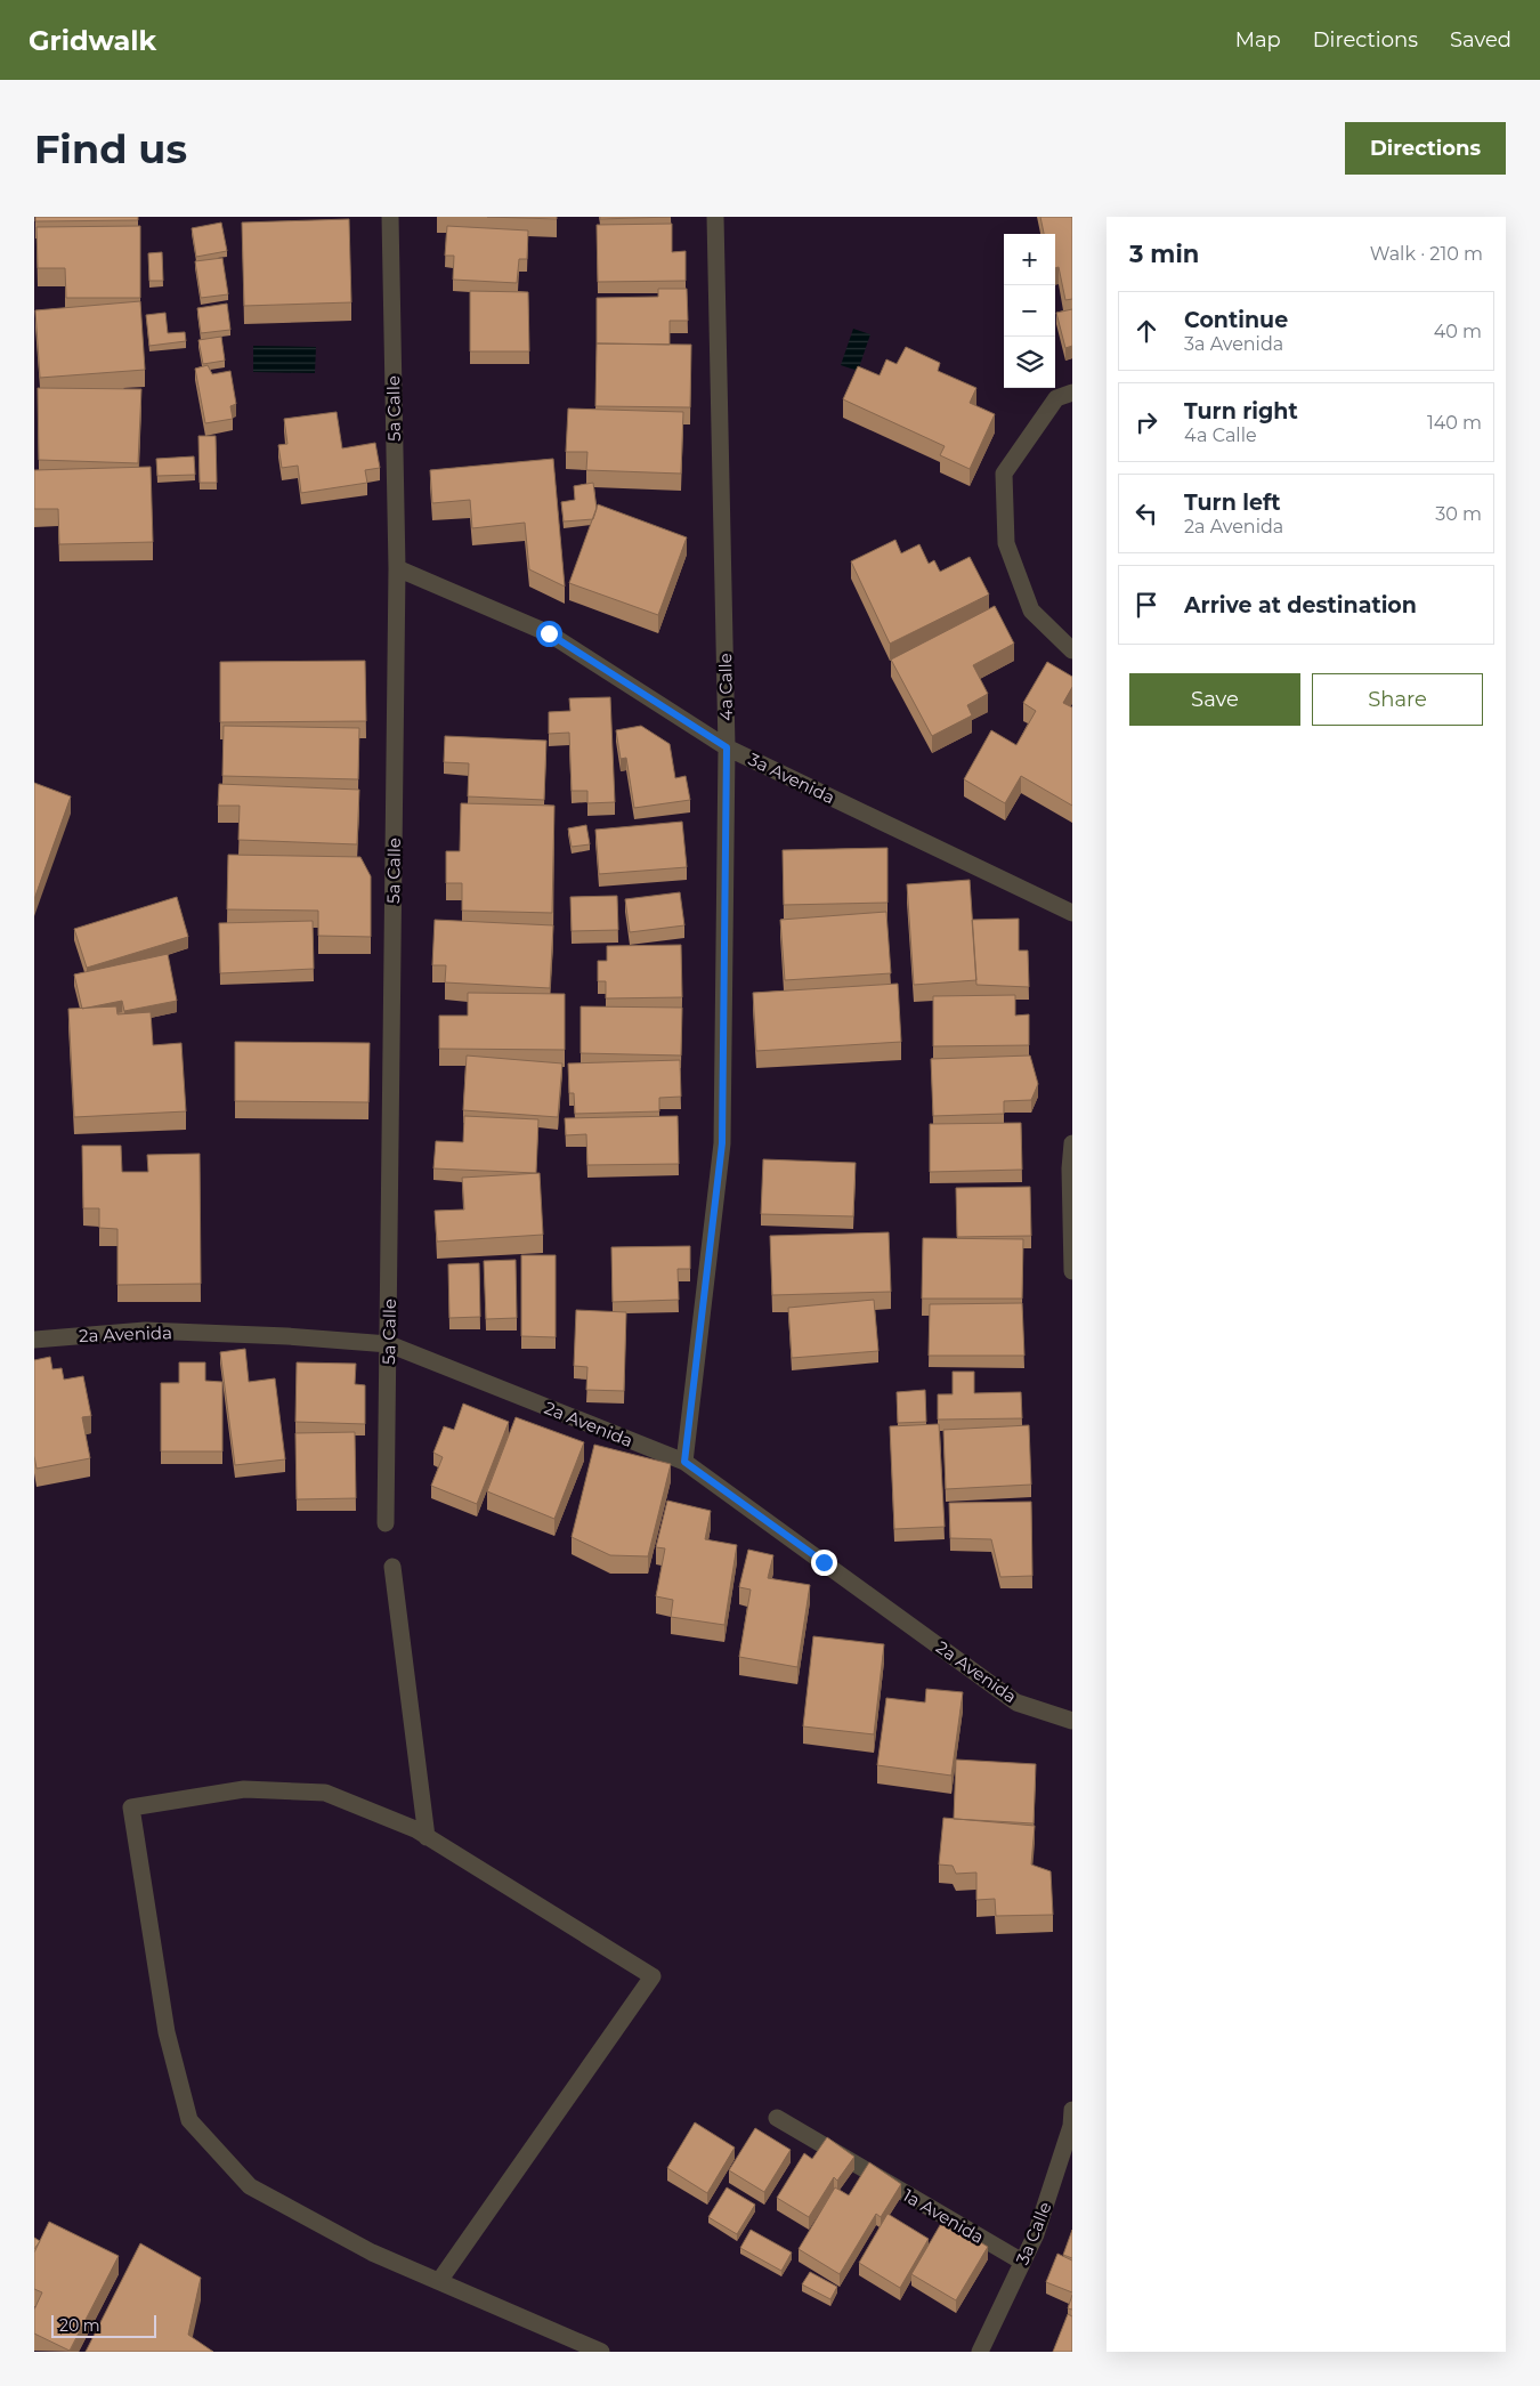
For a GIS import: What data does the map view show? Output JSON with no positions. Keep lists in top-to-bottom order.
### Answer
{
  "streets": {
    "street": [
      "5a Calle",
      "4a Calle",
      "3a Avenida",
      "2a Avenida",
      "1a Avenida",
      "3a Calle"
    ]
  },
  "crossings": [
    ["5a Calle", "3a Avenida"],
    ["5a Calle", "2a Avenida"],
    ["4a Calle", "3a Avenida"],
    ["4a Calle", "2a Avenida"],
    ["1a Avenida", "3a Calle"]
  ],
  "scale_bar": "20 m",
  "page": {
    "header": "Gridwalk",
    "nav": ["Map", "Directions", "Saved"],
    "buttons": [
      "Directions",
      ["Save", "Share"]
    ],
    "title": "Find us",
    "heading": ["3 min", "Walk · 210 m"],
    "map_buttons": ["+", "−"],
    "list": [
      ["Continue", "3a Avenida", "40 m"],
      ["Turn right", "4a Calle", "140 m"],
      ["Turn left", "2a Avenida", "30 m"],
      "Arrive at destination"
    ],
    "scale": "20 m"
  }
}
